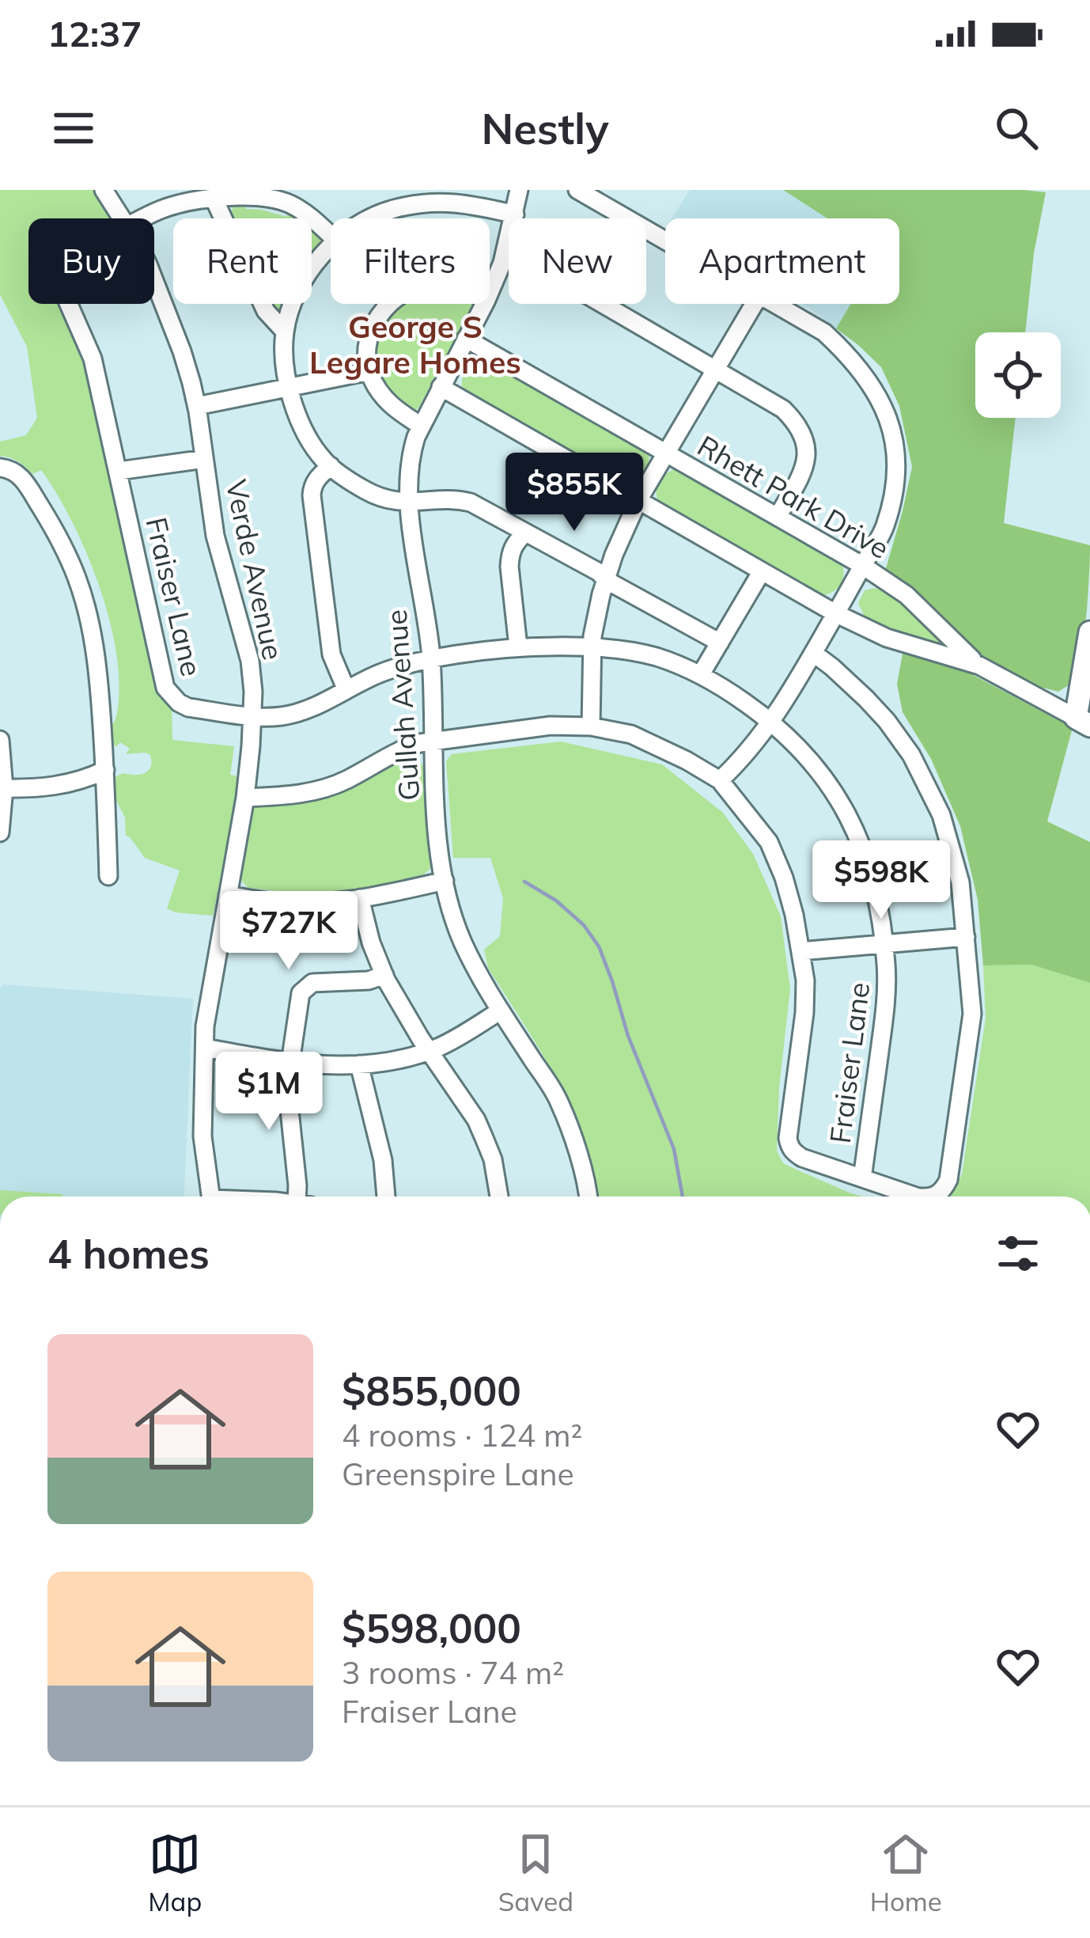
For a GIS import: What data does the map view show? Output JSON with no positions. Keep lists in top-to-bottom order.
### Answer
{
  "streets": {
    "street": [
      "Rhett Park Drive",
      "Verde Avenue",
      "Fraiser Lane",
      "Gullah Avenue"
    ]
  },
  "crossings": [
    ["Rhett Park Drive", "Gullah Avenue"],
    ["Verde Avenue", "Fraiser Lane"],
    ["Fraiser Lane", "Gullah Avenue"]
  ],
  "districts": ["George S Legare Homes"],
  "page": {
    "status": "12:37",
    "header": "Nestly",
    "chip": [
      "Buy",
      "Rent",
      "Filters",
      "New",
      "Apartment"
    ],
    "price": [
      "$855K",
      "$598K",
      "$727K",
      "$1M"
    ],
    "heading": "4 homes",
    "list": [
      {
        "name": "$855,000",
        "note": "4 rooms · 124 m² · Greenspire Lane"
      },
      {
        "name": "$598,000",
        "note": "3 rooms · 74 m² · Fraiser Lane"
      }
    ],
    "tabs": ["Map", "Saved", "Home"]
  }
}
